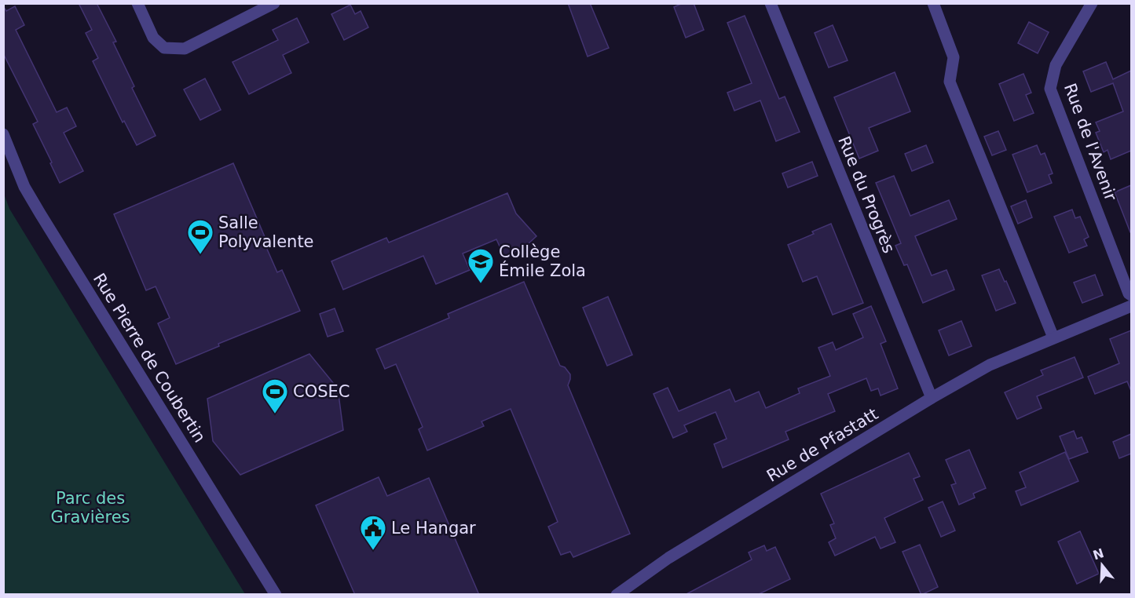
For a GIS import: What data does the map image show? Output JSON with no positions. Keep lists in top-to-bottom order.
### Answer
{
  "streets": {
    "street": [
      "Rue de l'Avenir",
      "Rue du Progrès",
      "Rue Pierre de Coubertin",
      "Rue de Pfastatt"
    ]
  },
  "crossings": [
    ["Rue du Progrès", "Rue de Pfastatt"]
  ],
  "parks": ["Parc des Gravières"],
  "places": {
    "sports": ["Salle Polyvalente", "COSEC"],
    "school or university": ["Collège Émile Zola"],
    "public building": ["Le Hangar"]
  },
  "north": "top"
}
